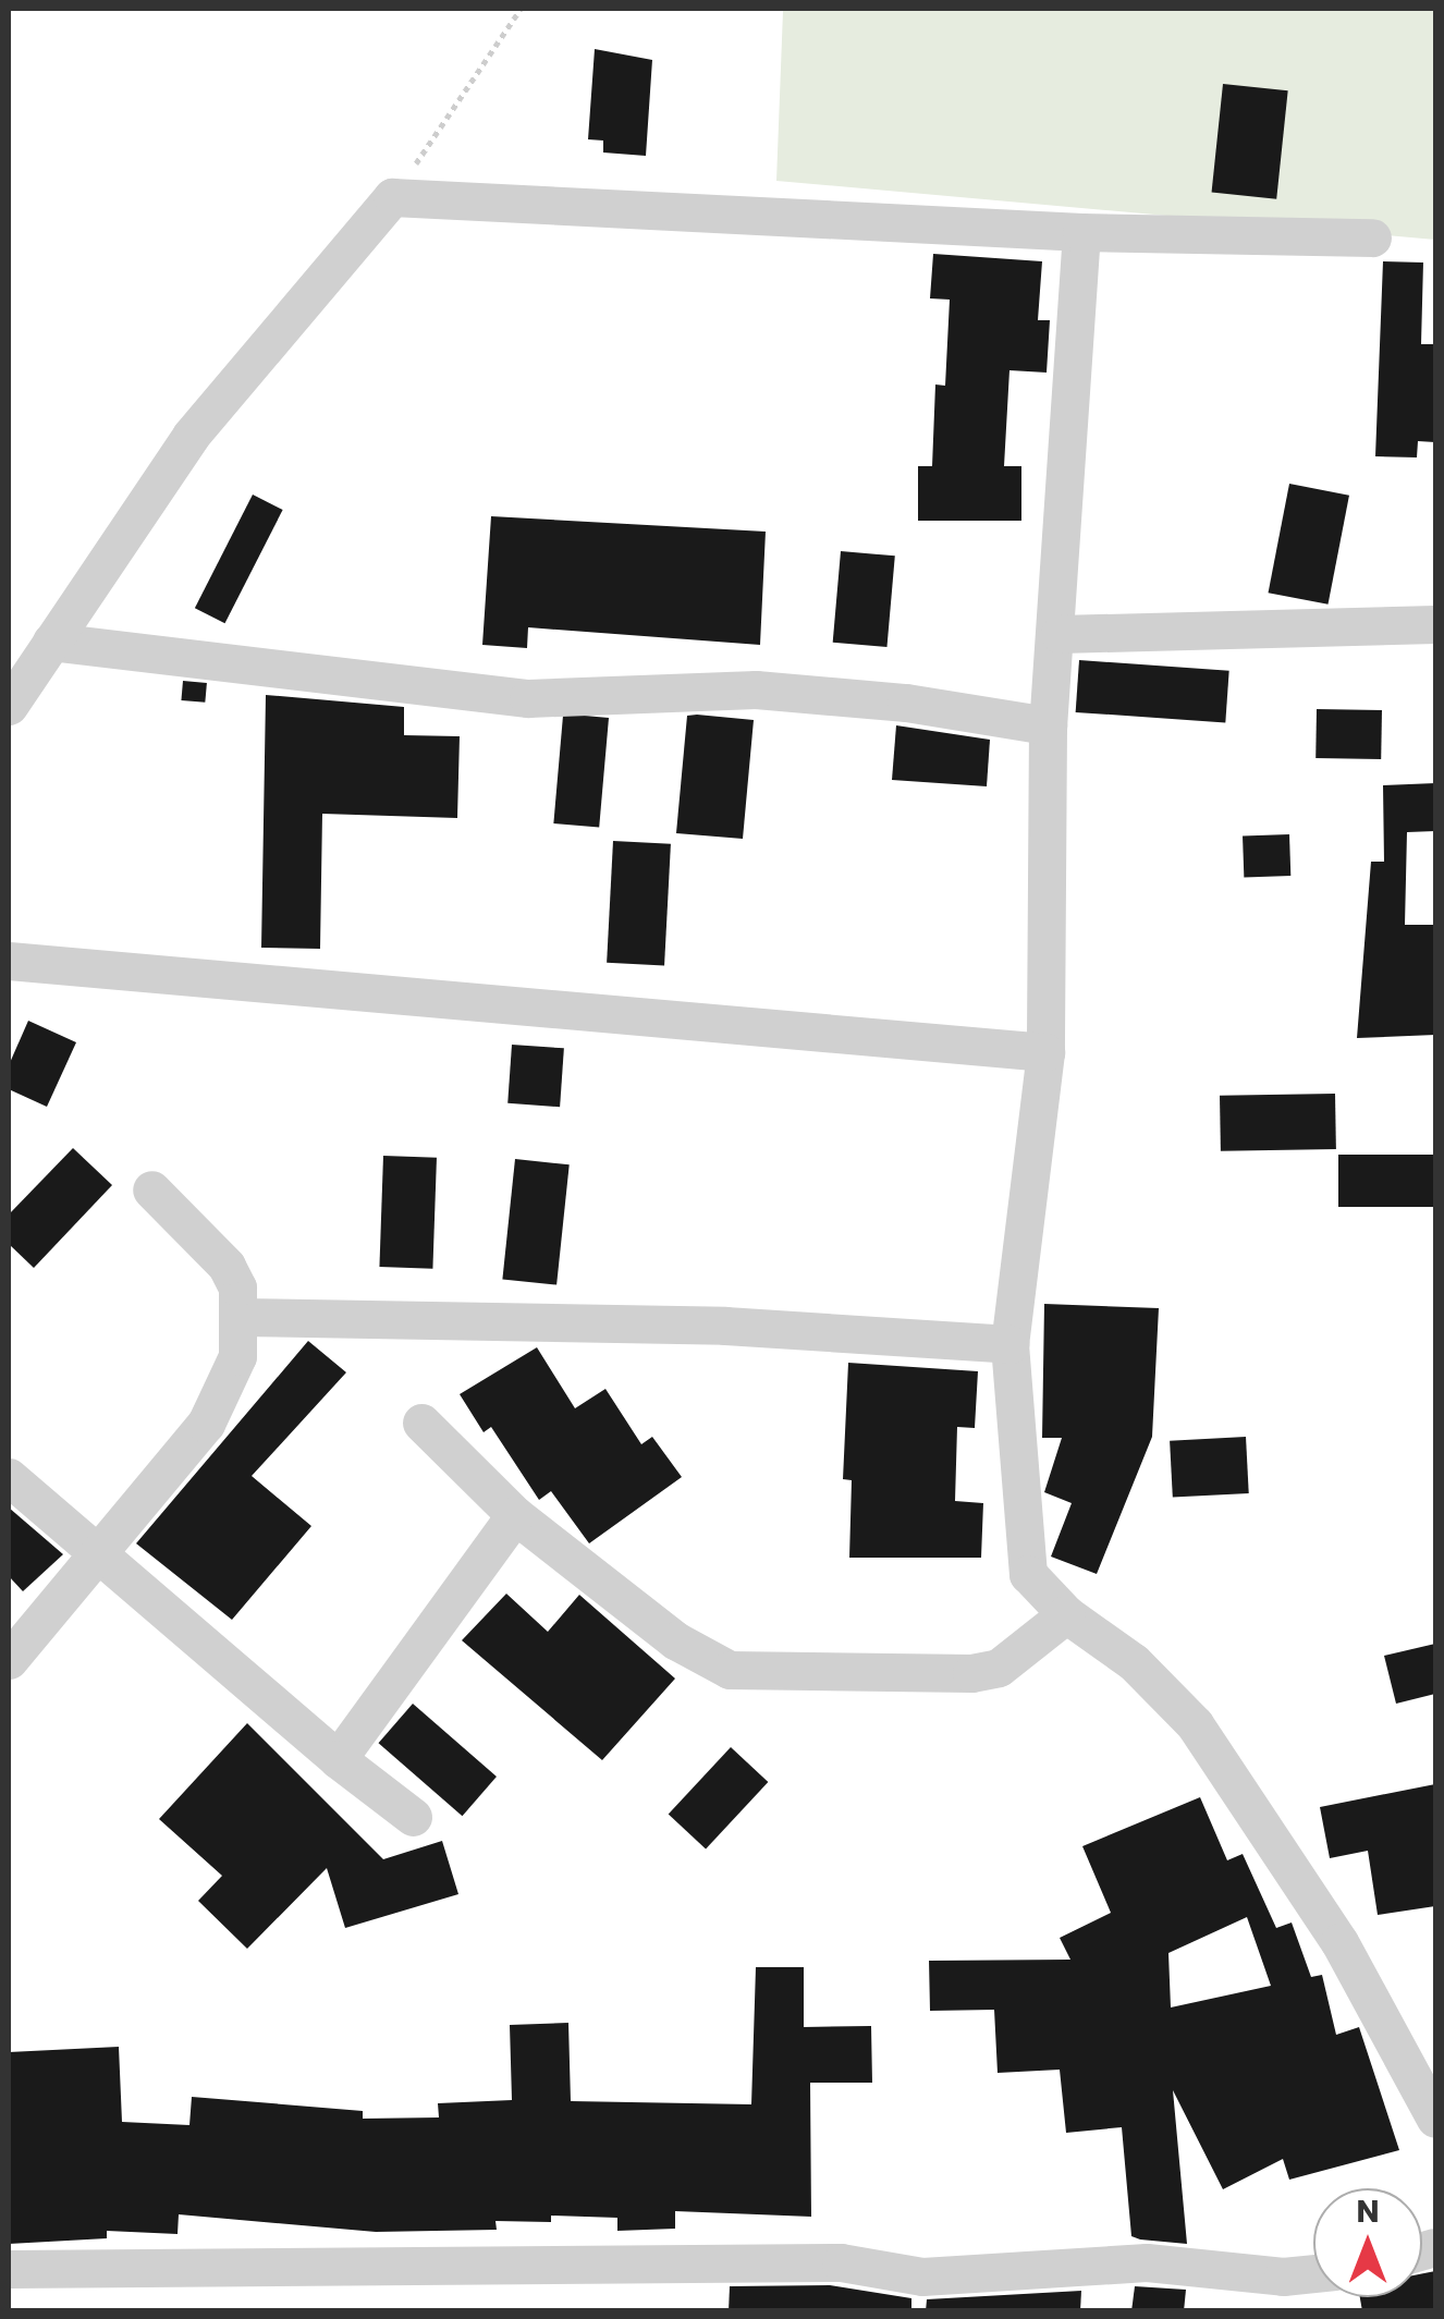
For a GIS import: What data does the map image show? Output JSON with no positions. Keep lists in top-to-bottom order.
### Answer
{
  "north": "top"
}
